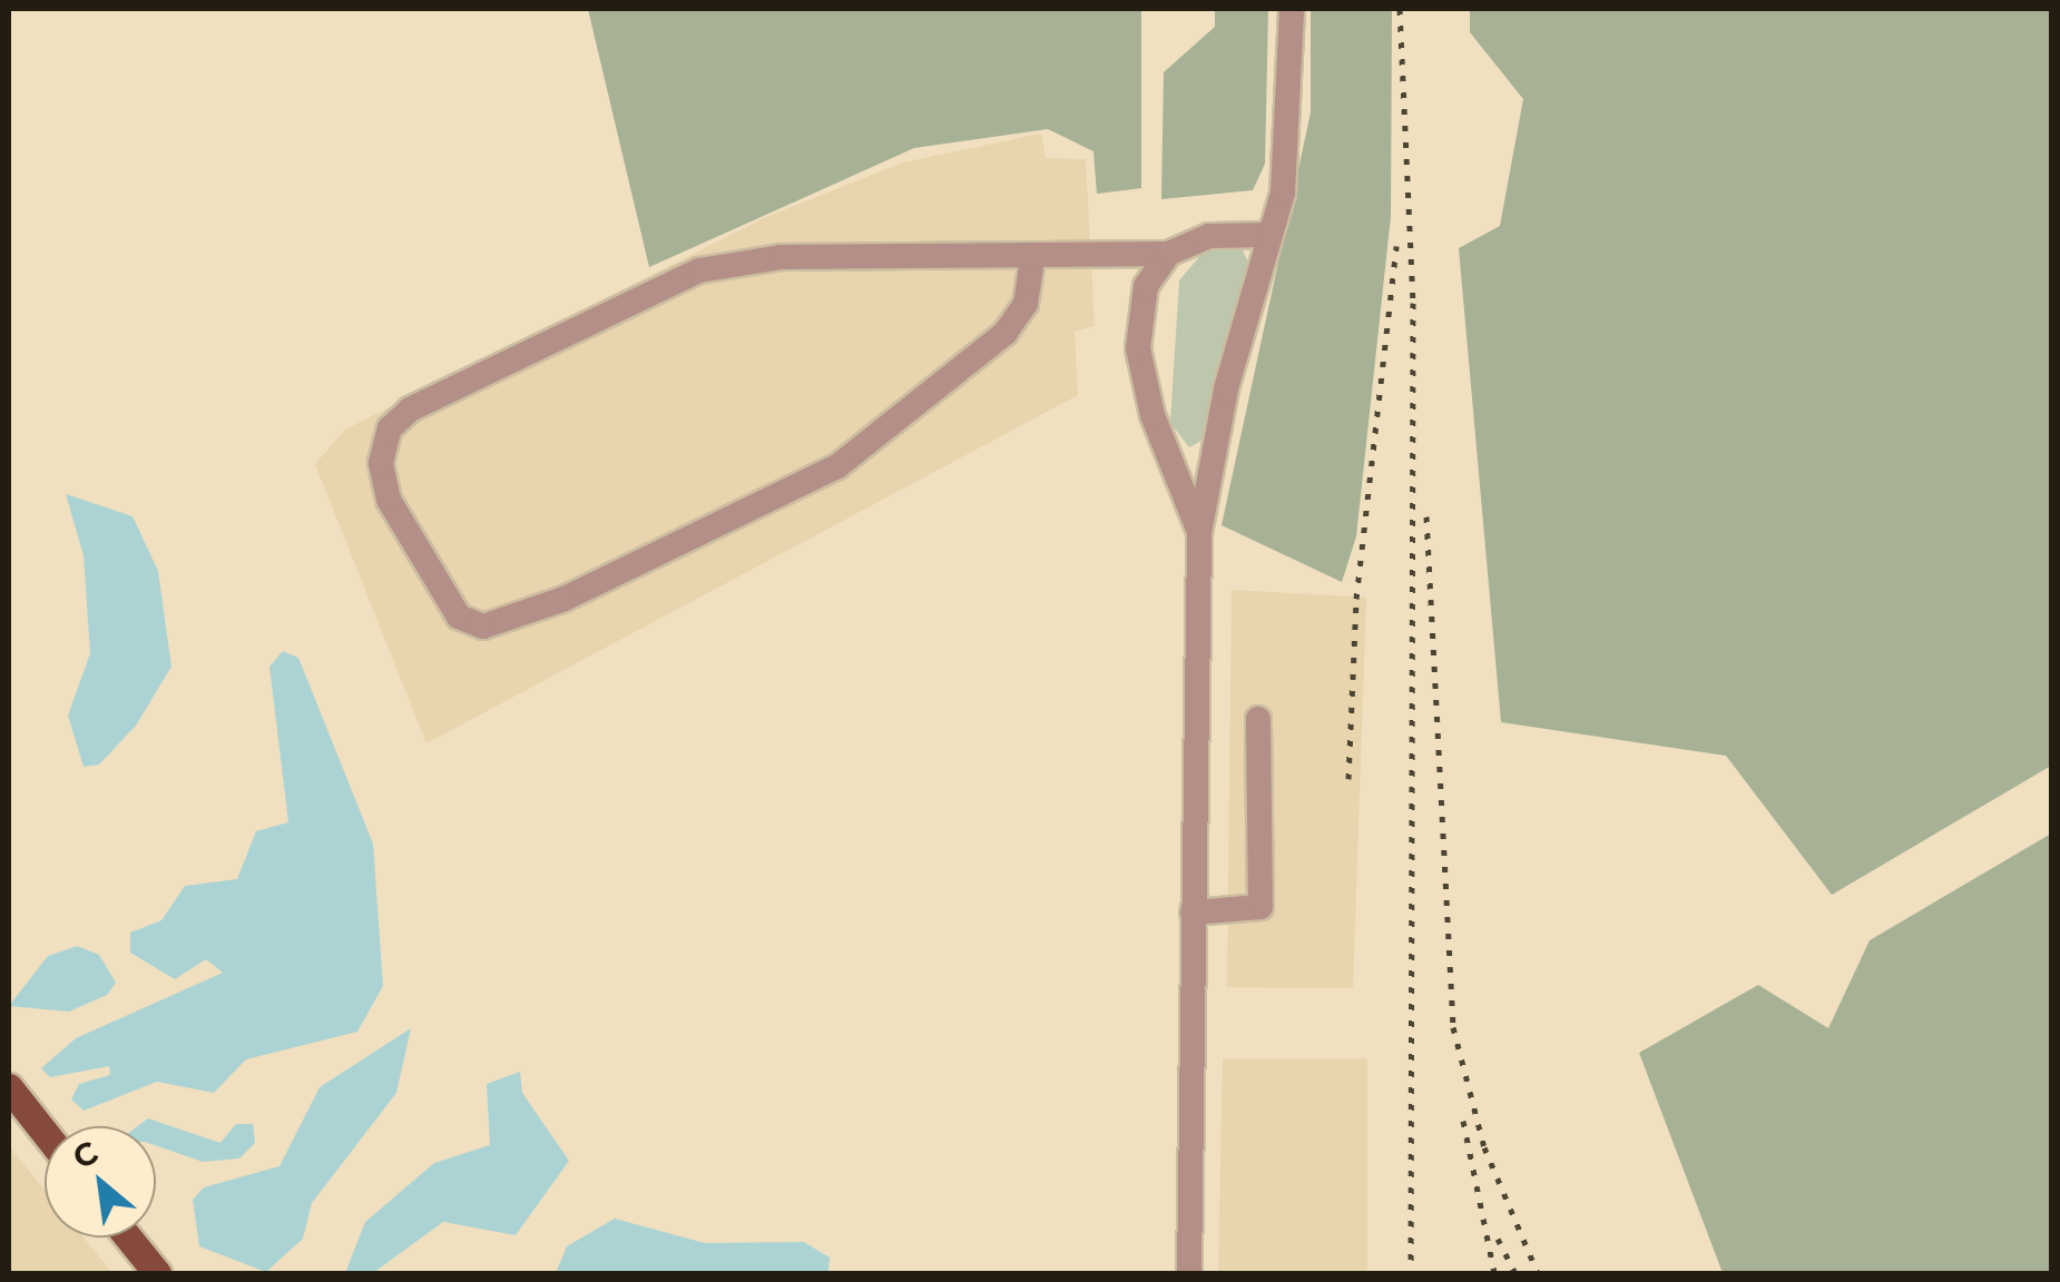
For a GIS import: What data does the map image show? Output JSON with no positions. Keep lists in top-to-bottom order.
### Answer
{
  "north": "top left"
}
